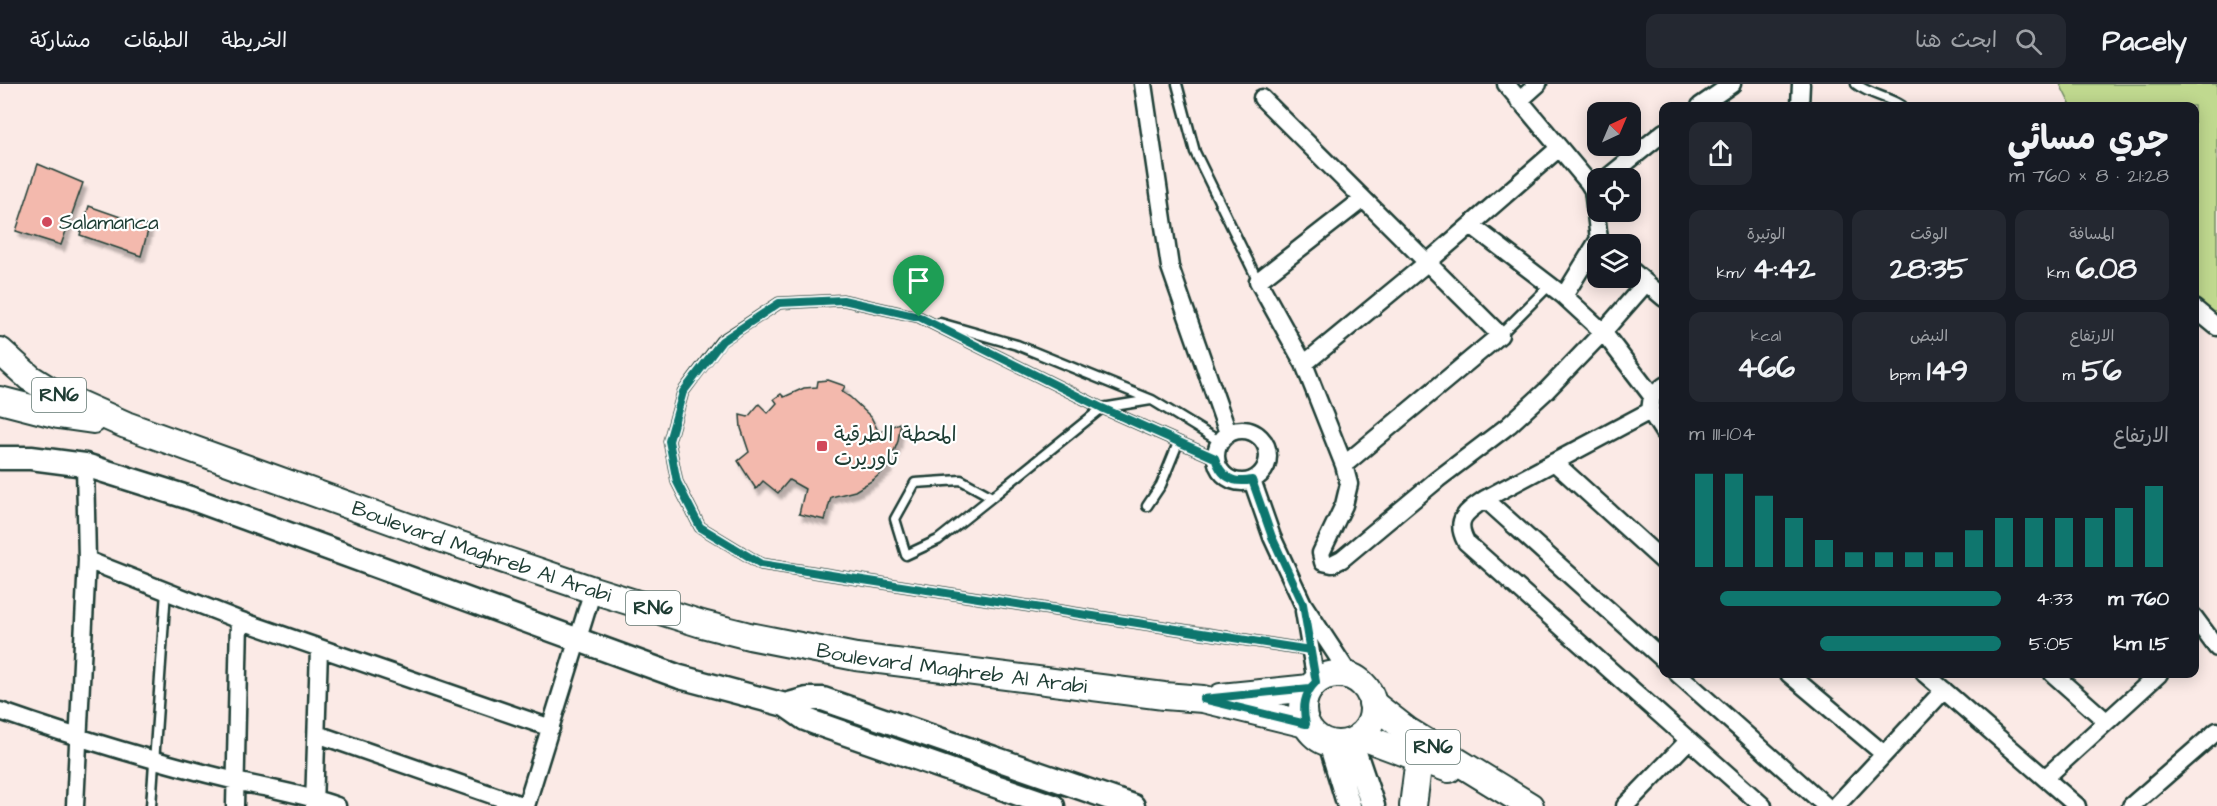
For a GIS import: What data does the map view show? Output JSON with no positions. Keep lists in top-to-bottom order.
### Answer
{
  "streets": {
    "main road": ["RN6", "Boulevard Maghreb Al Arabi"]
  },
  "crossings": [
    ["RN6", "Boulevard Maghreb Al Arabi"]
  ],
  "places": {
    "other": ["Salamanca"],
    "transit": ["المحطة الطرقية تاوريرت"]
  },
  "north": "top right",
  "page": {
    "header": "Pacely",
    "search": "ابحث هنا",
    "nav": ["الخريطة", "الطبقات", "مشاركة"],
    "heading": ["جري مسائي", "21:28 · 8 × 760 m"],
    "stats": [
      ["المسافة", "6.08 km"],
      ["الوقت", "28:35"],
      ["الوتيرة", "4:42 /km"],
      ["الارتفاع", "56 m"],
      ["النبض", "149 bpm"],
      ["kcal", "466"]
    ],
    "chart": ["الارتفاع", "104–111 m"],
    "list": [
      {
        "name": "760 m",
        "note": "4:33"
      },
      {
        "name": "1.5 km",
        "note": "5:05"
      }
    ]
  }
}
